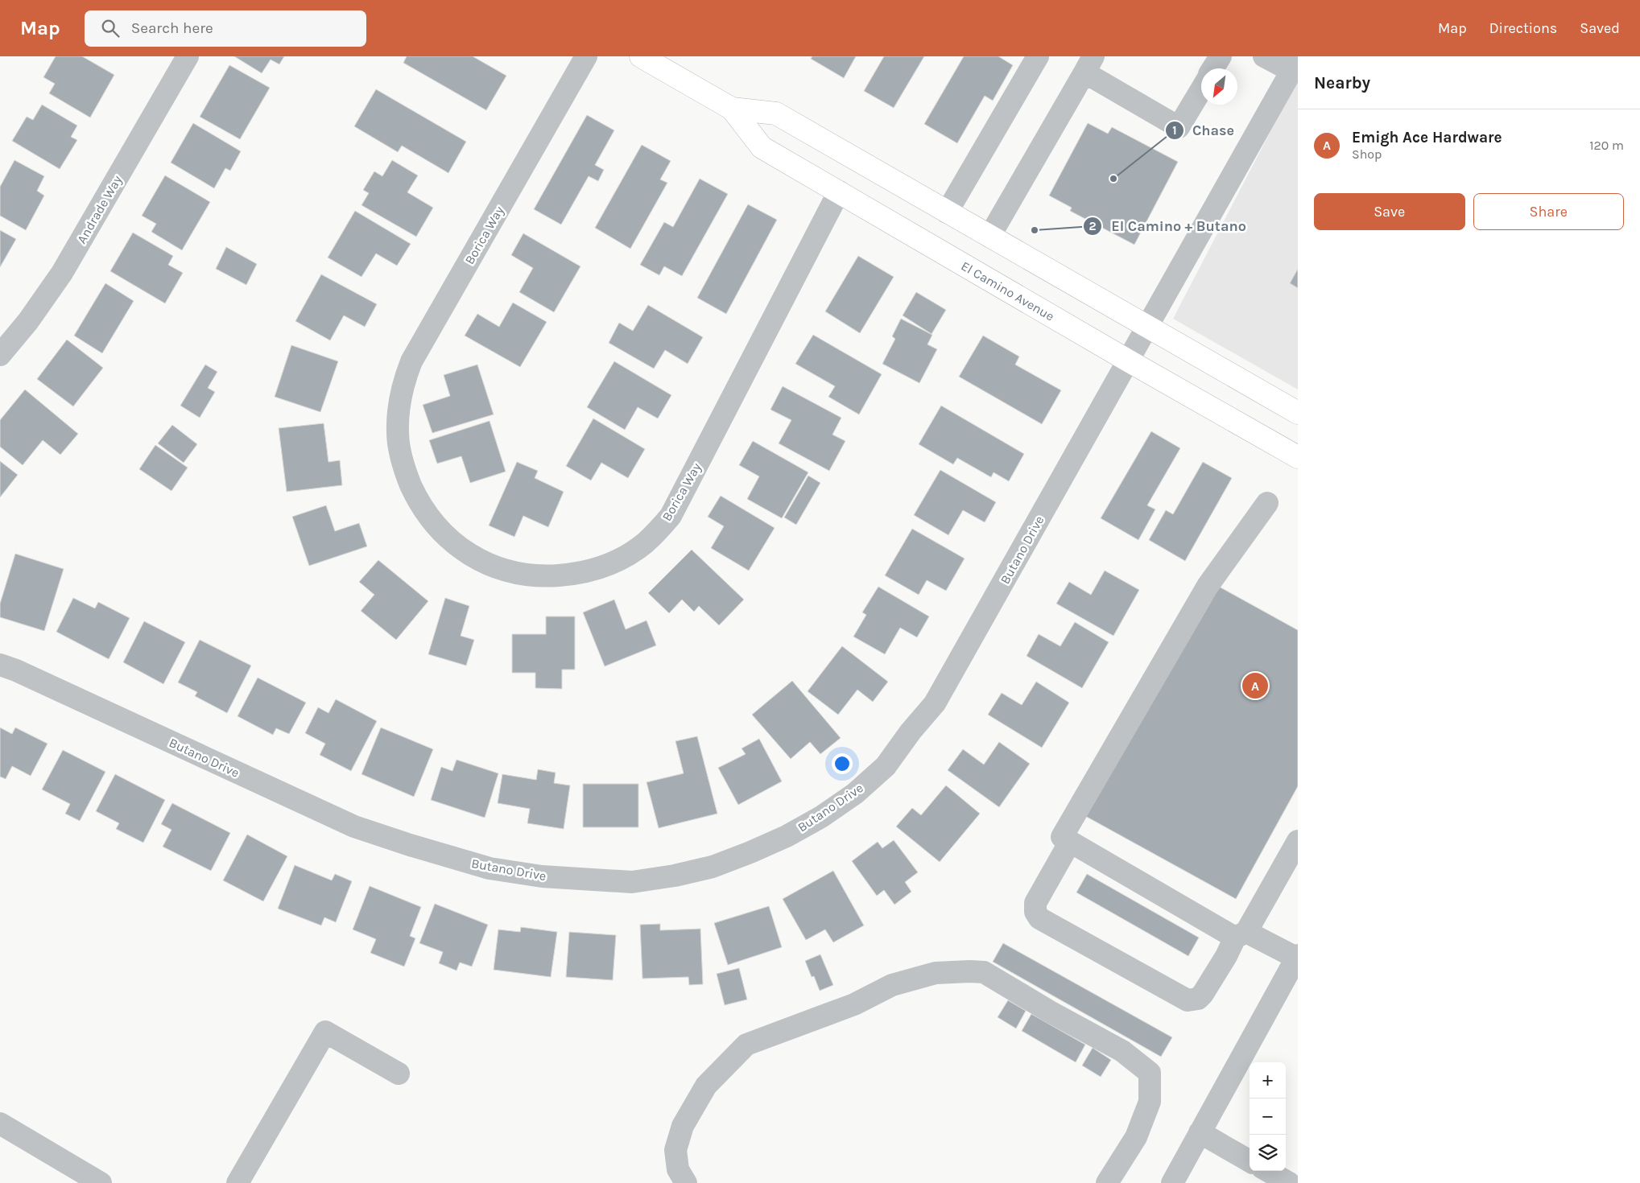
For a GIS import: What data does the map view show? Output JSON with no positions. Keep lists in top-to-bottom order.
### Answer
{
  "streets": {
    "main road": ["El Camino Avenue"],
    "street": ["Andrade Way", "Borica Way", "Butano Drive"]
  },
  "crossings": [
    ["Borica Way", "El Camino Avenue"],
    ["El Camino Avenue", "Butano Drive"]
  ],
  "places": ["Chase", "El Camino + Butano"],
  "north": "bottom left",
  "page": {
    "header": "Map",
    "search": "Search here",
    "nav": ["Map", "Directions", "Saved"],
    "heading": "Nearby",
    "list": [
      {
        "mark": "A",
        "name": "Emigh Ace Hardware",
        "note": "Shop",
        "value": "120 m"
      }
    ],
    "buttons": ["Save", "Share"],
    "pins": "A",
    "map_buttons": ["+", "−"]
  }
}
